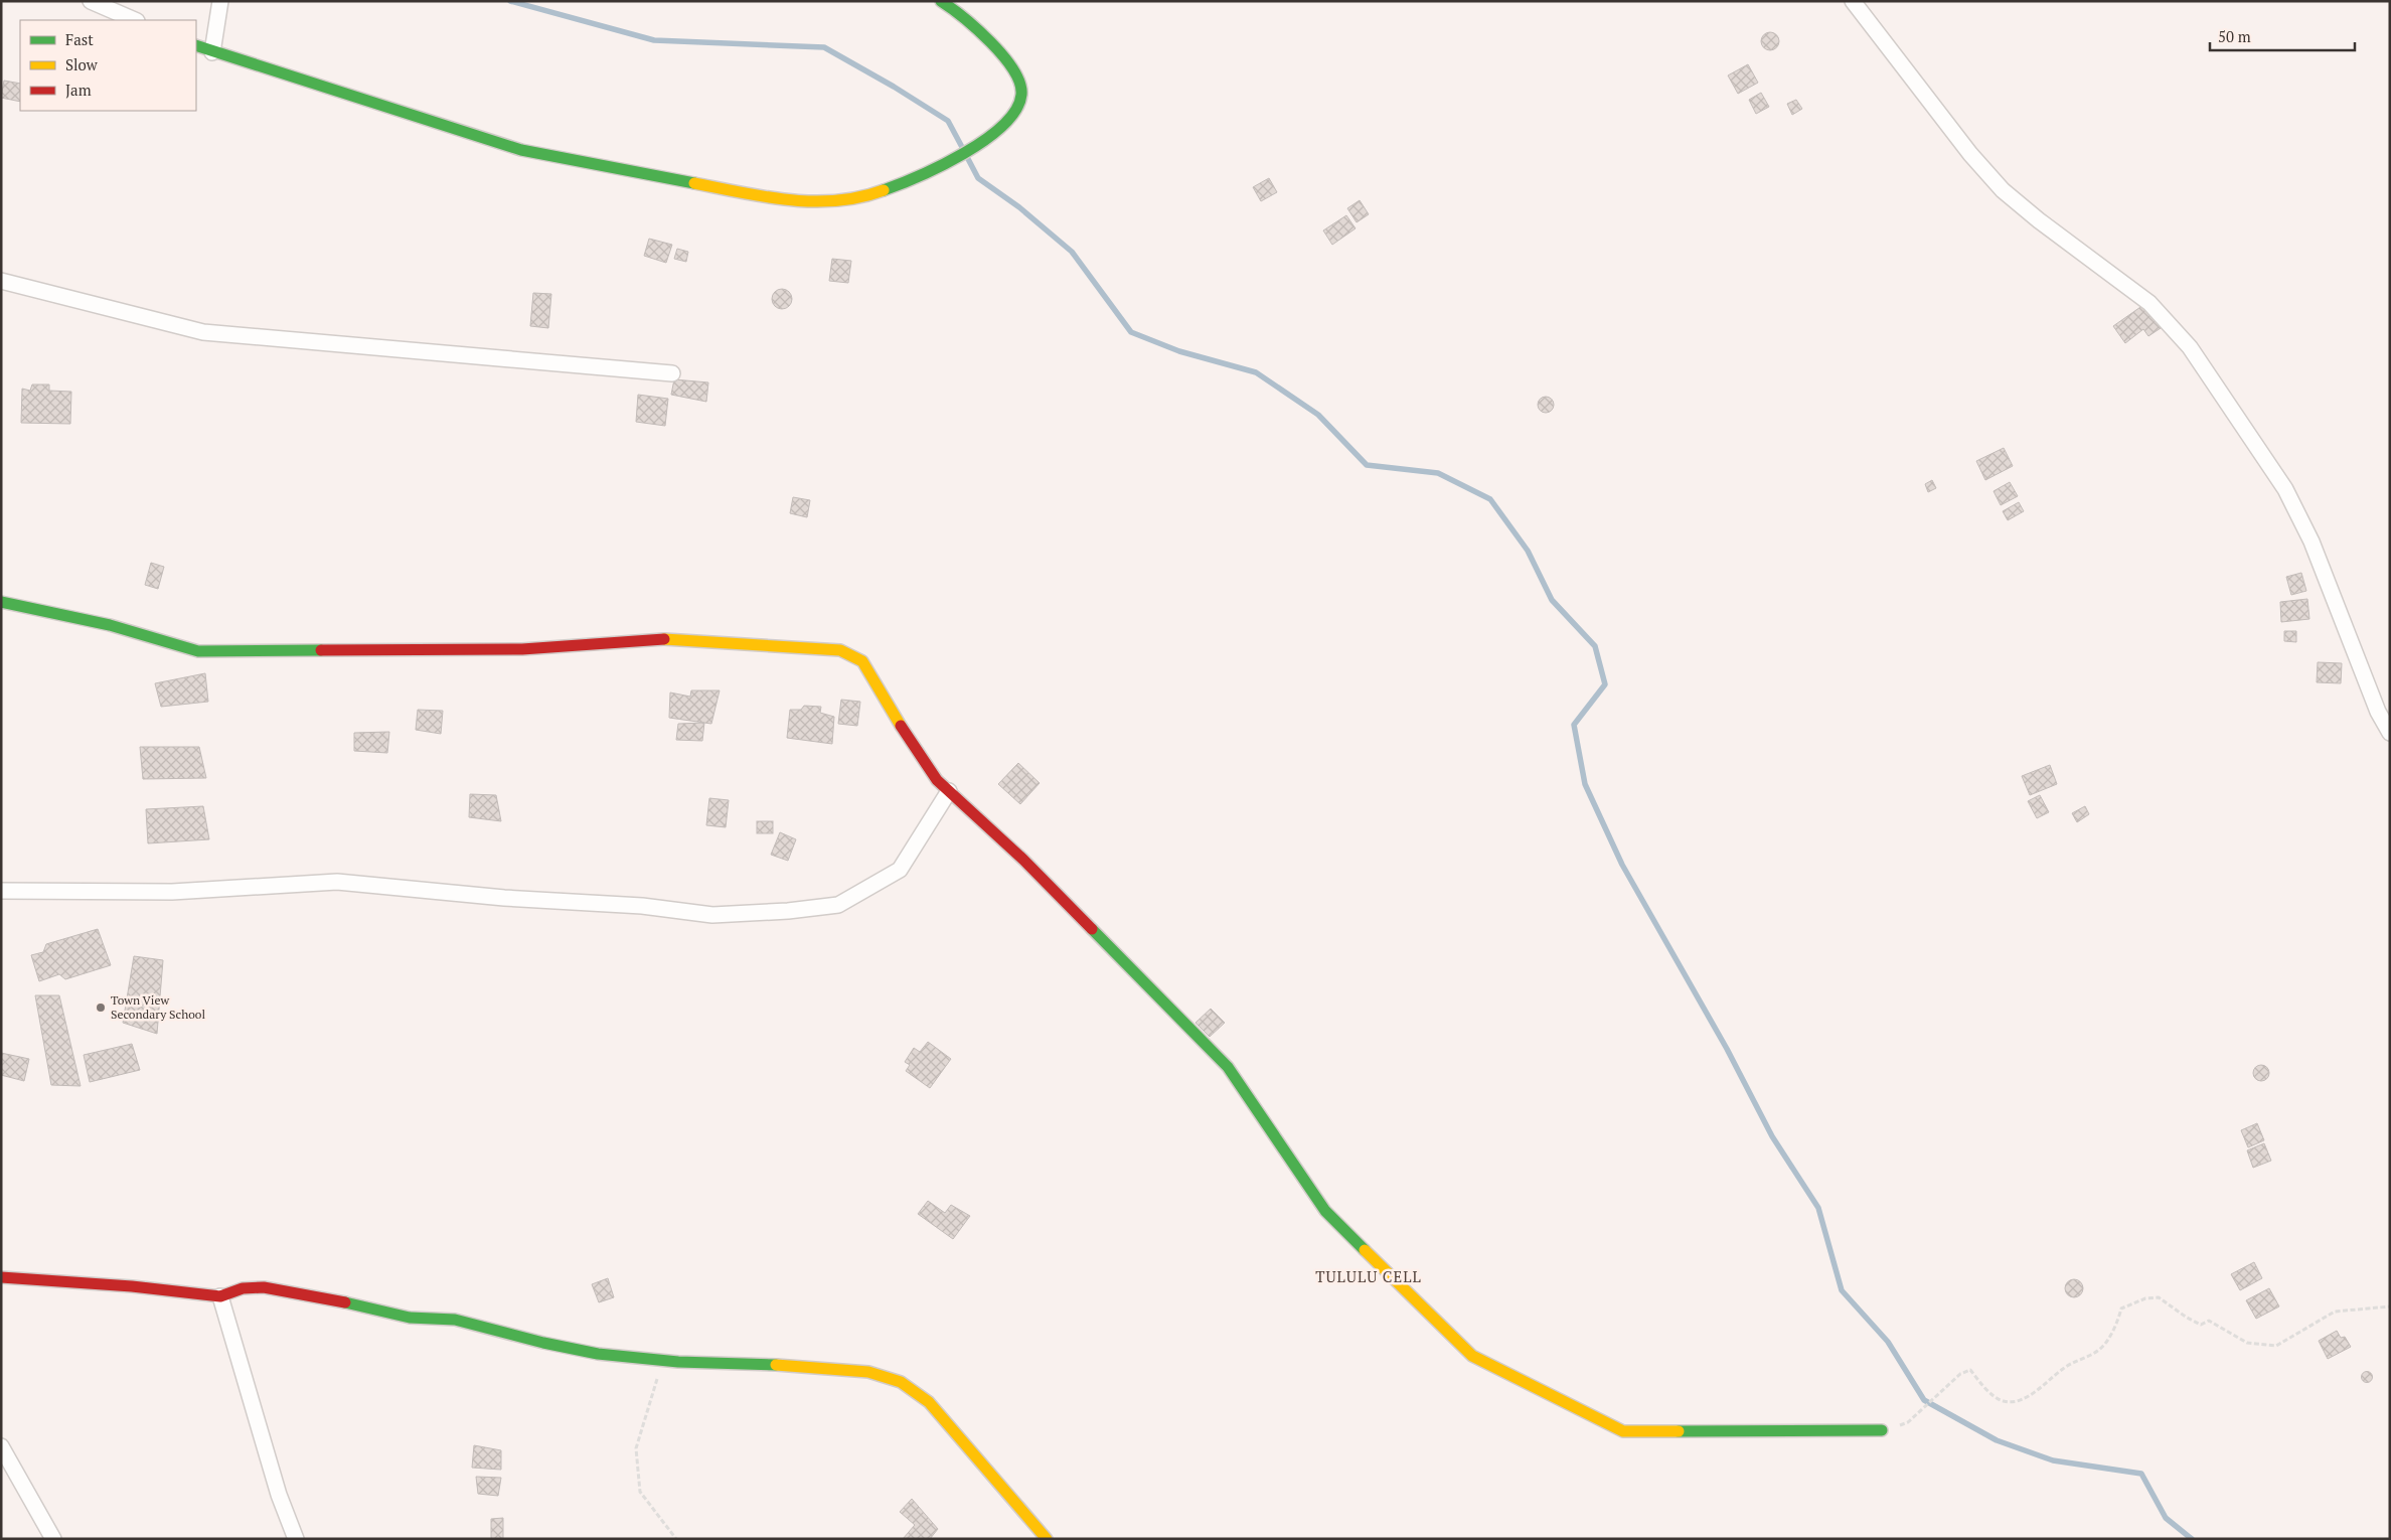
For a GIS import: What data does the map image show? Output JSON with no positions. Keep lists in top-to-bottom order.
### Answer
{
  "districts": ["TULULU CELL"],
  "places": ["Town View Secondary School"],
  "legend": ["Fast", "Slow", "Jam"],
  "scale_bar": "50 m"
}
